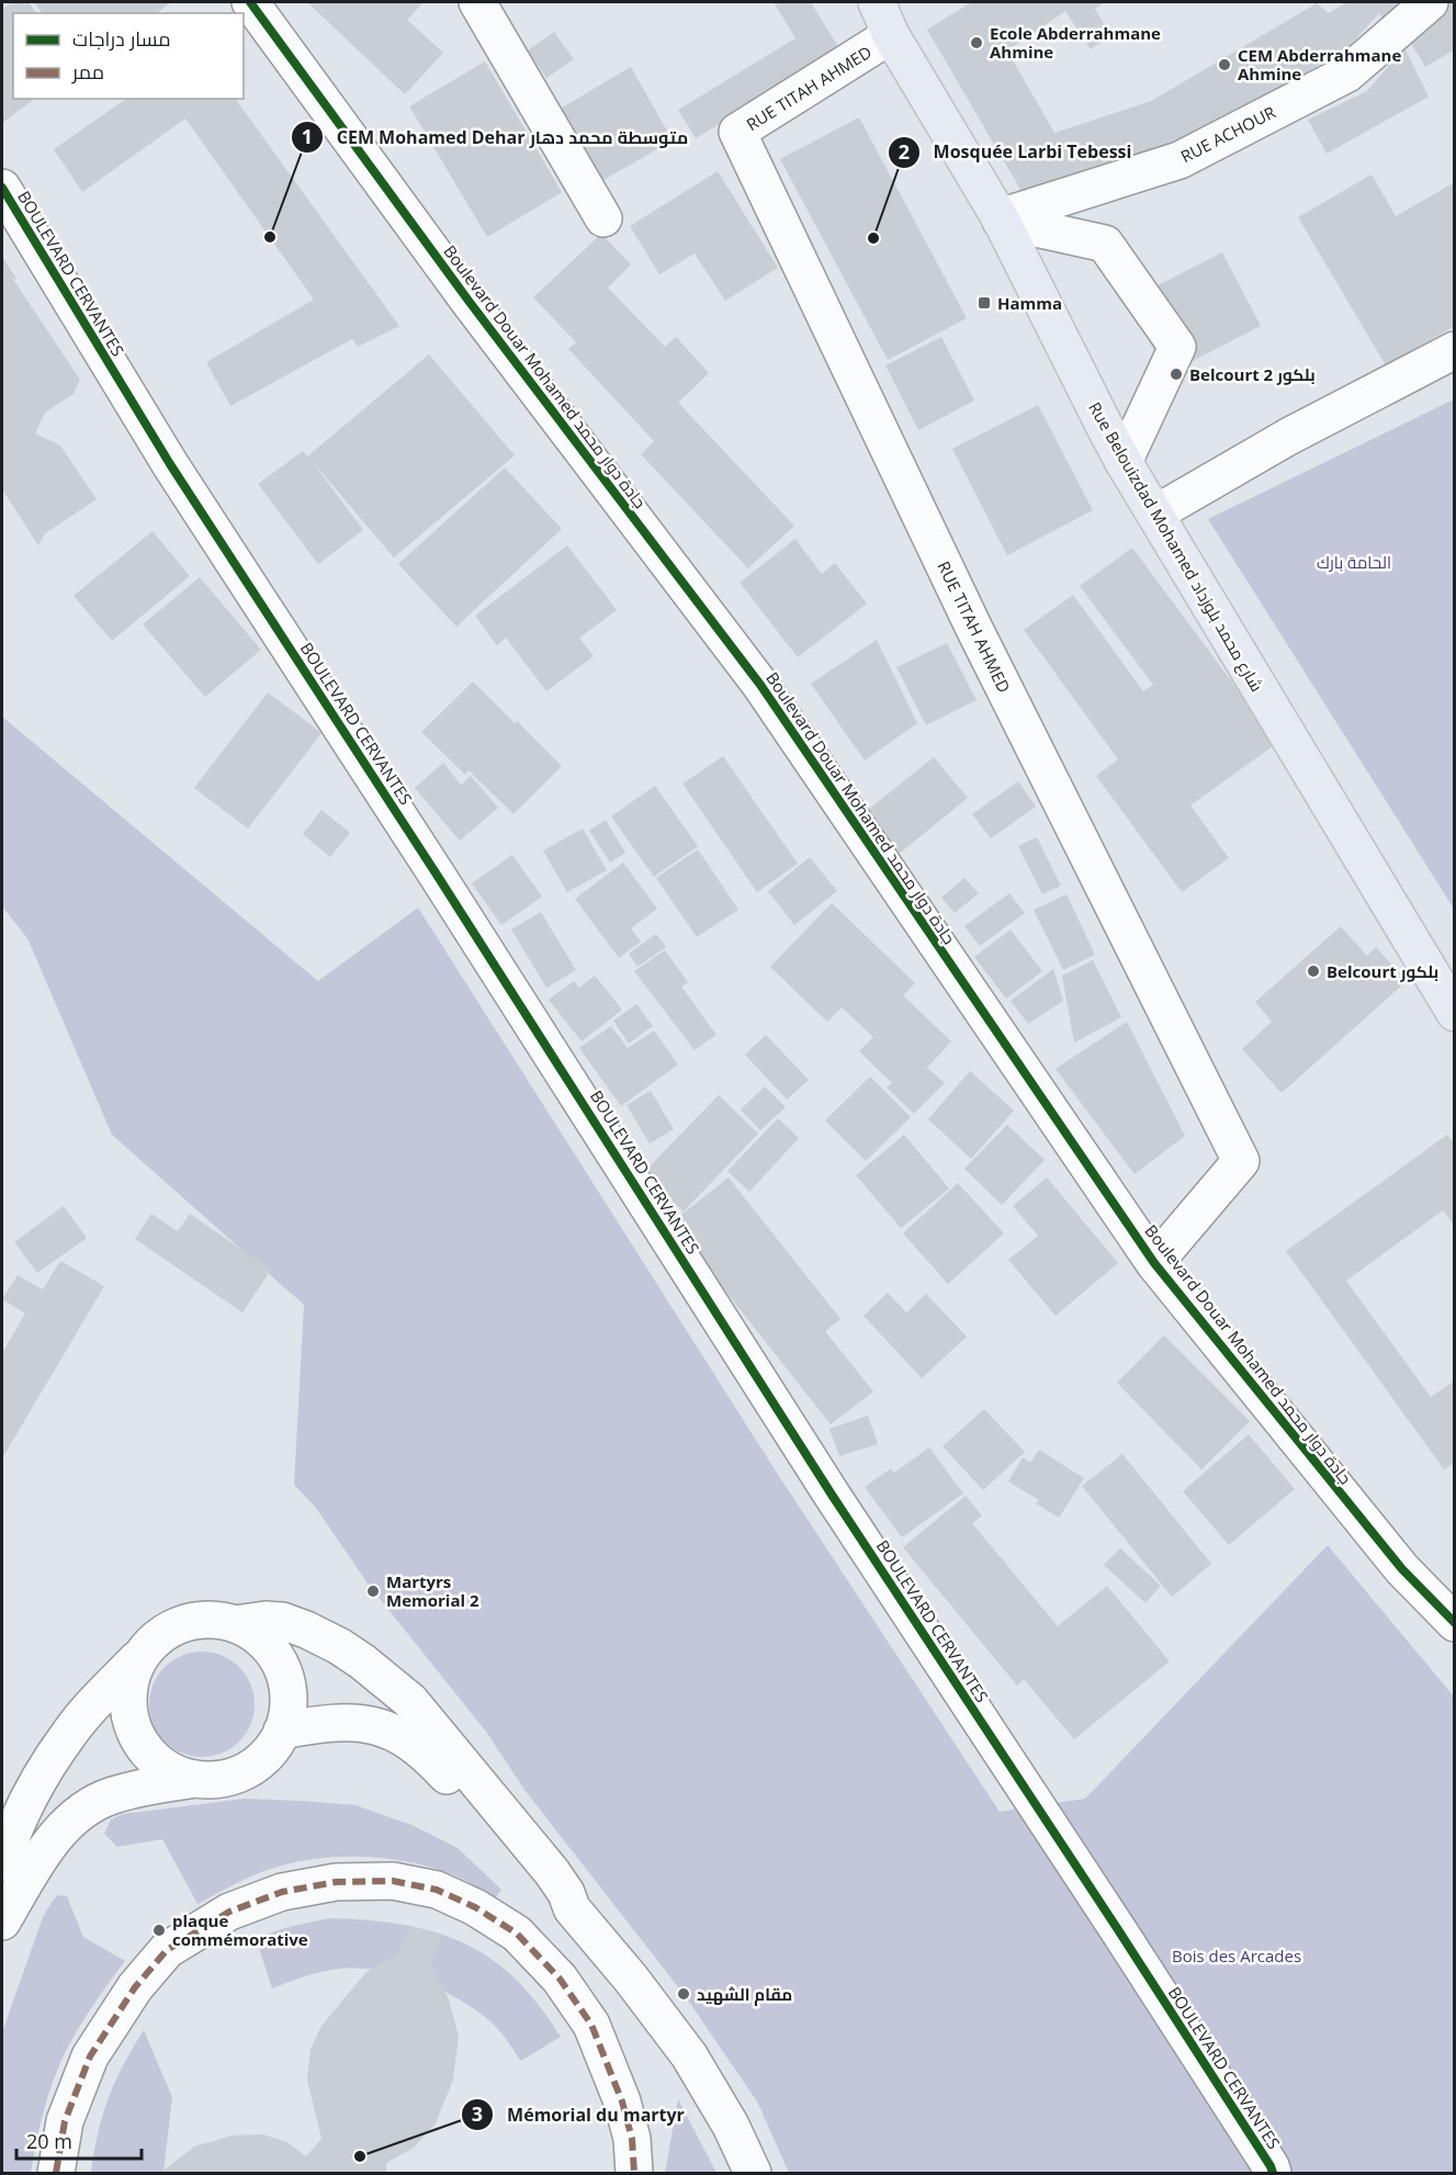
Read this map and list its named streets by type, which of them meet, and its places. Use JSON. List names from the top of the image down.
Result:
{
  "streets": {
    "main road": ["Rue Belouizdad Mohamed شارع محمد بلوزداد"],
    "street": [
      "RUE TITAH AHMED",
      "RUE ACHOUR",
      "BOULEVARD CERVANTES",
      "Boulevard Douar Mohamed جادة دوار محمد"
    ]
  },
  "crossings": [
    ["RUE TITAH AHMED", "Boulevard Douar Mohamed جادة دوار محمد"],
    ["RUE TITAH AHMED", "Rue Belouizdad Mohamed شارع محمد بلوزداد"],
    ["RUE ACHOUR", "Rue Belouizdad Mohamed شارع محمد بلوزداد"]
  ],
  "parks": ["الحامة بارك", "Bois des Arcades"],
  "places": {
    "other": [
      "Ecole Abderrahmane Ahmine",
      "CEM Abderrahmane Ahmine",
      "CEM Mohamed Dehar متوسطة محمد دهار",
      "Mosquée Larbi Tebessi",
      "Belcourt 2 بلكور",
      "Belcourt بلكور",
      "Martyrs Memorial 2",
      "plaque commémorative",
      "مقام الشهيد",
      "Mémorial du martyr"
    ],
    "transit": ["Hamma"]
  },
  "legend": ["مسار دراجات", "ممر"],
  "scale_bar": "20 m"
}
